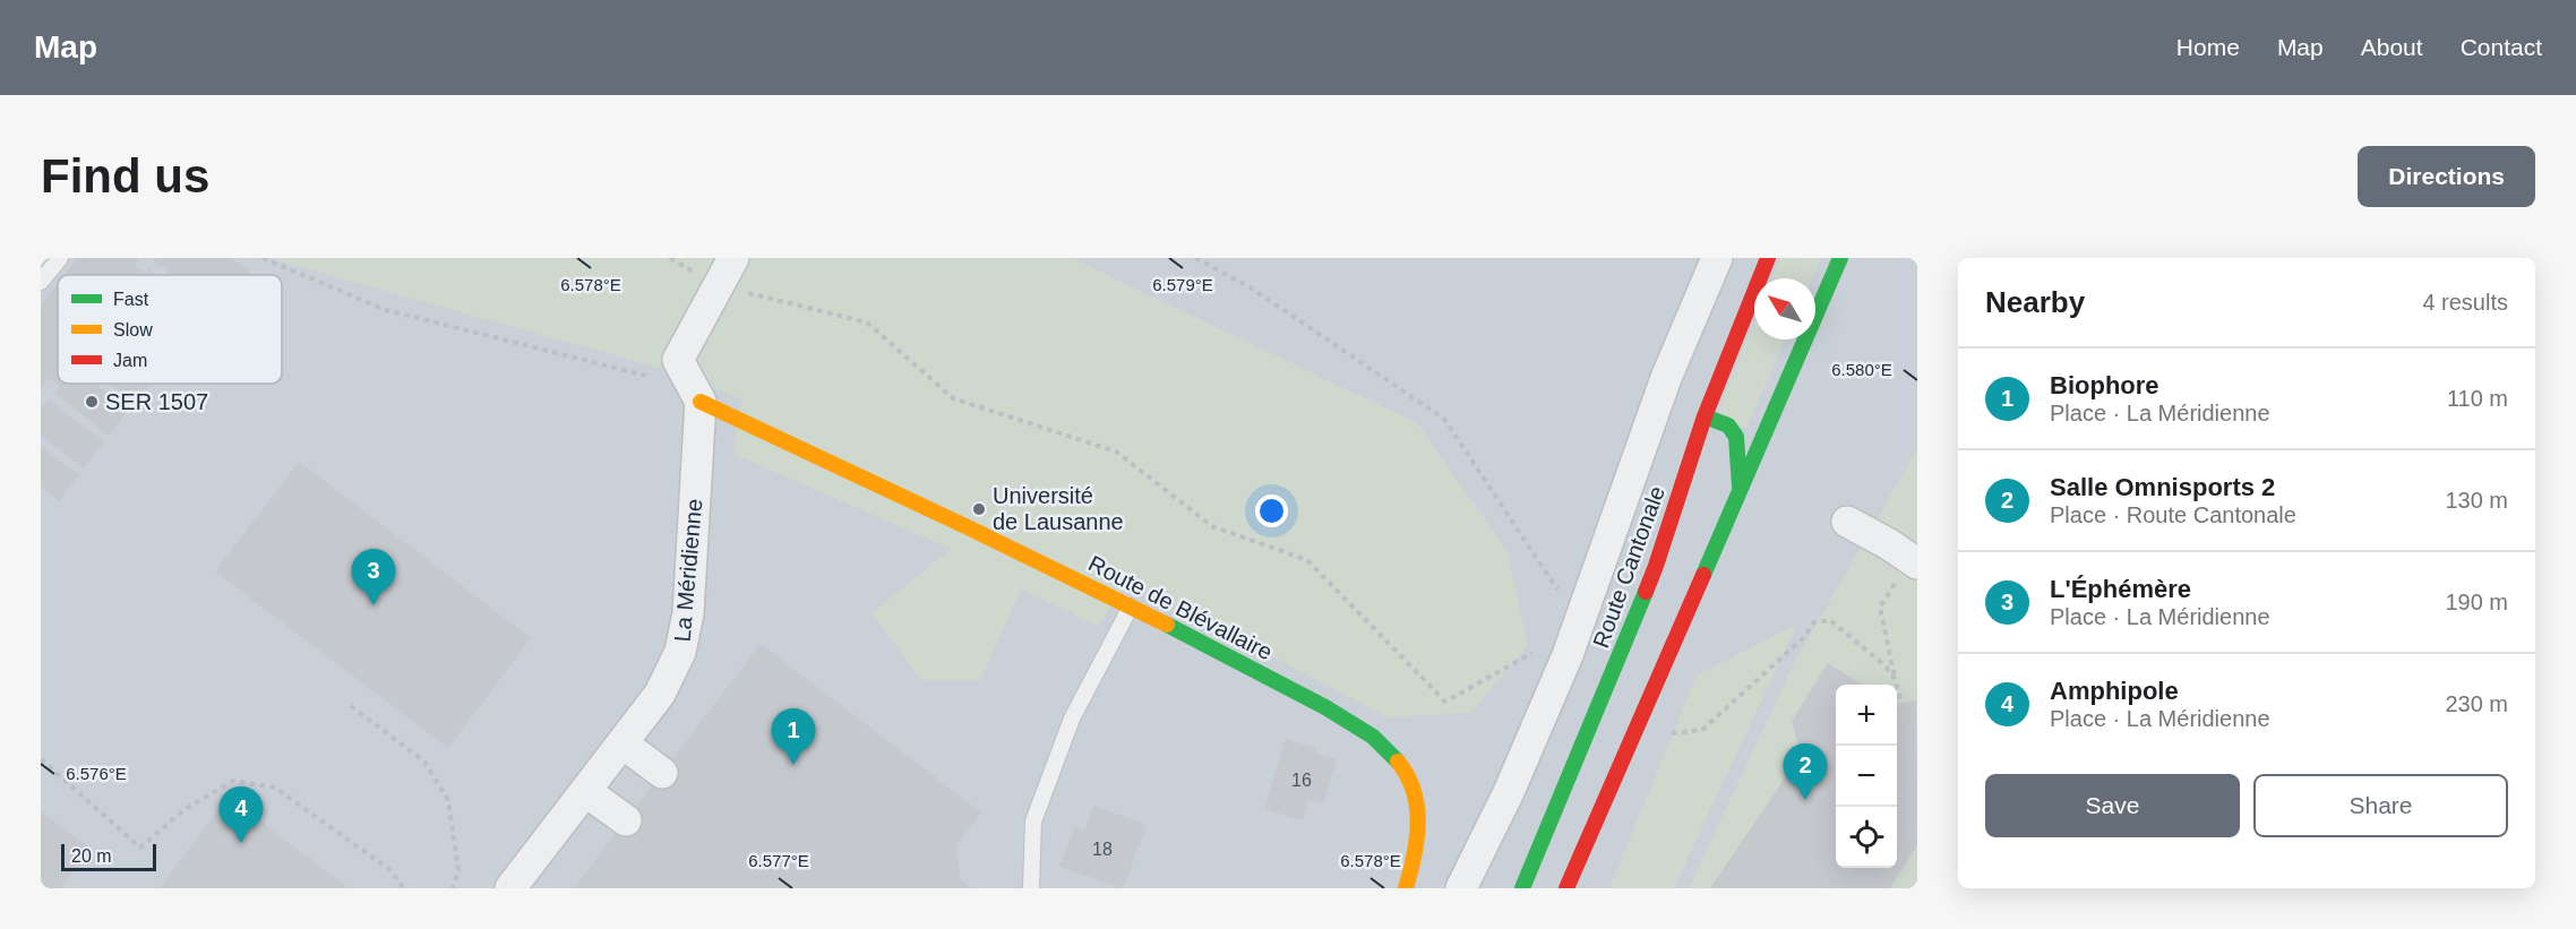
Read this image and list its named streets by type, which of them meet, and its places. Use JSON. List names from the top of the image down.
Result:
{
  "streets": {
    "main road": ["Route Cantonale", "Route de Blévallaire"],
    "street": ["La Méridienne"]
  },
  "crossings": [
    ["La Méridienne", "Route de Blévallaire"]
  ],
  "places": ["SER 1507", "Université de Lausanne"],
  "house_numbers": ["16", "18"],
  "legend": ["Fast", "Slow", "Jam"],
  "scale_bar": "20 m",
  "north": "top left",
  "page": {
    "header": "Map",
    "nav": [
      "Home",
      "Map",
      "About",
      "Contact"
    ],
    "buttons": [
      "Directions",
      ["Save", "Share"]
    ],
    "title": "Find us",
    "heading": ["Nearby", "4 results"],
    "list": [
      {
        "mark": "1",
        "name": "Biophore",
        "note": "Place · La Méridienne",
        "value": "110 m"
      },
      {
        "mark": "2",
        "name": "Salle Omnisports 2",
        "note": "Place · Route Cantonale",
        "value": "130 m"
      },
      {
        "mark": "3",
        "name": "L'Éphémère",
        "note": "Place · La Méridienne",
        "value": "190 m"
      },
      {
        "mark": "4",
        "name": "Amphipole",
        "note": "Place · La Méridienne",
        "value": "230 m"
      }
    ],
    "pins": [
      "3",
      "1",
      "2",
      "4"
    ],
    "map_buttons": ["+", "−"],
    "scale": "20 m"
  },
  "coordinates": [
    "6.579°E",
    "6.578°E",
    "6.580°E",
    "6.576°E",
    "6.577°E"
  ]
}
